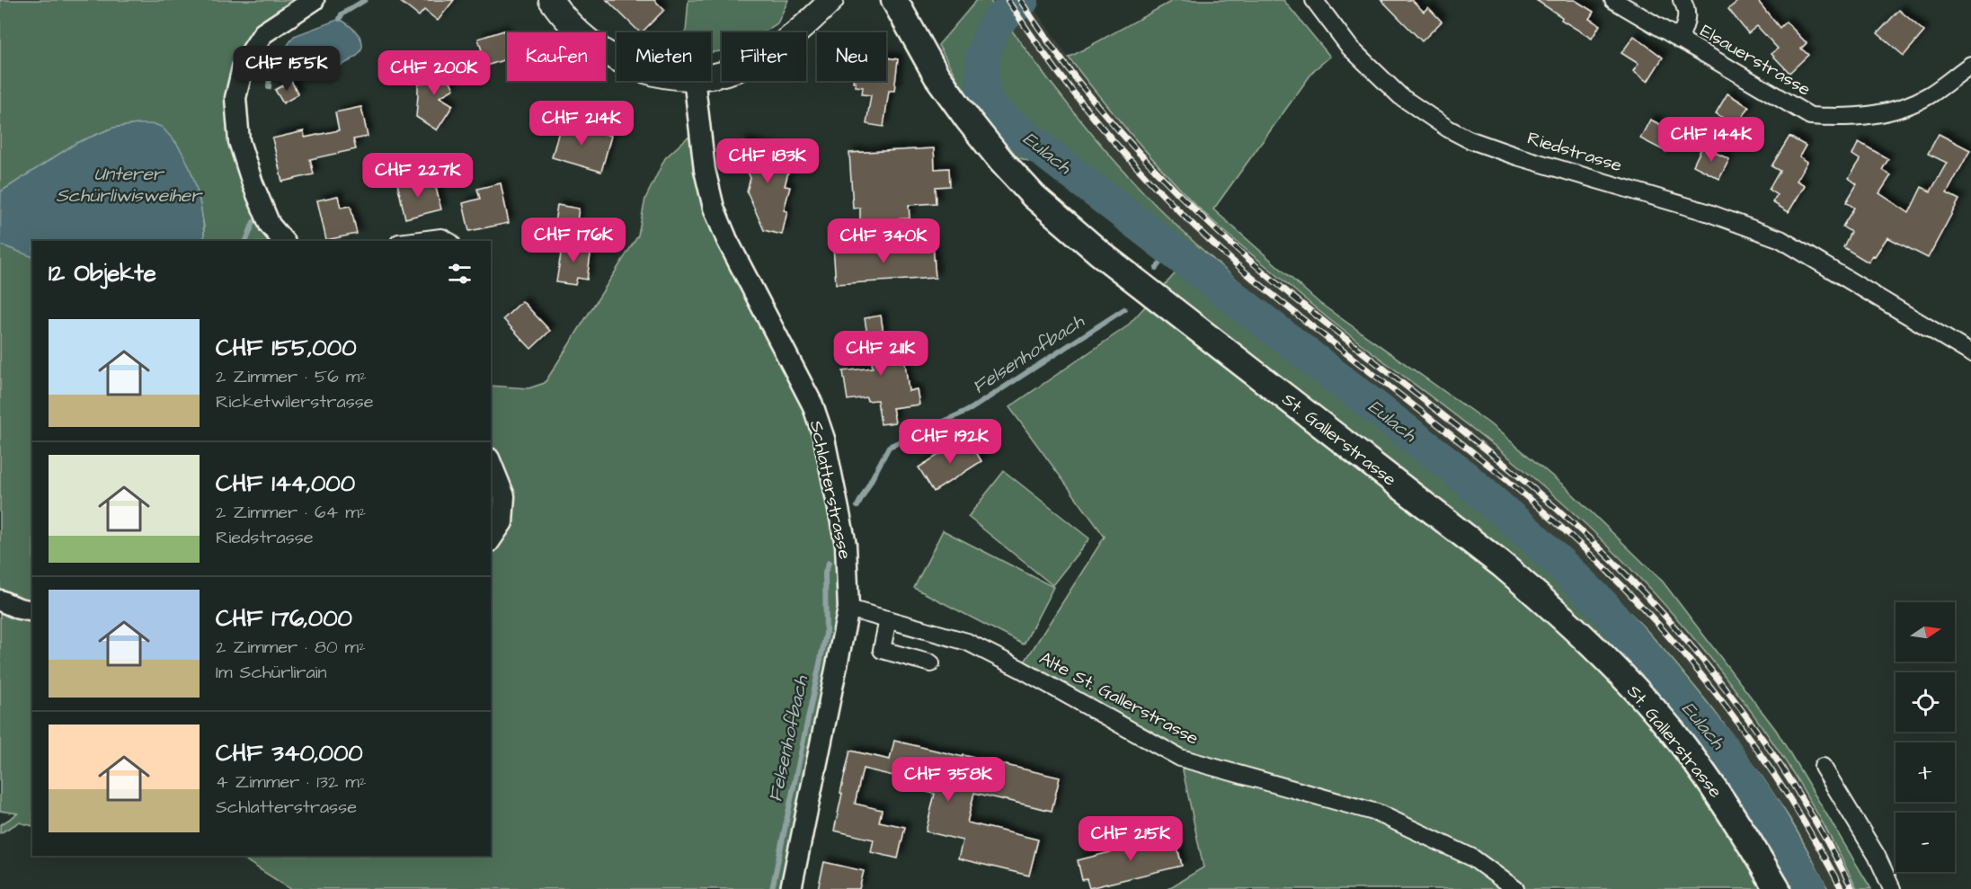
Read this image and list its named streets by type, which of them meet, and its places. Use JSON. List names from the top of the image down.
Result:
{
  "streets": {
    "main road": ["St. Gallerstrasse"],
    "street": [
      "Elsauerstrasse",
      "Riedstrasse",
      "Schlatterstrasse",
      "Alte St. Gallerstrasse"
    ]
  },
  "crossings": [
    ["Schlatterstrasse", "Alte St. Gallerstrasse"]
  ],
  "water": ["Eulach", "Unterer Schürliwisweiher", "Felsenhofbach"],
  "north": "right",
  "page": {
    "chip": [
      "Kaufen",
      "Mieten",
      "Filter",
      "Neu"
    ],
    "price": [
      "CHF 155K",
      "CHF 200K",
      "CHF 214K",
      "CHF 144K",
      "CHF 183K",
      "CHF 227K",
      "CHF 176K",
      "CHF 340K",
      "CHF 211K",
      "CHF 192K",
      "CHF 358K",
      "CHF 215K"
    ],
    "heading": "12 Objekte",
    "list": [
      {
        "name": "CHF 155,000",
        "note": "2 Zimmer · 56 m² · Ricketwilerstrasse"
      },
      {
        "name": "CHF 144,000",
        "note": "2 Zimmer · 64 m² · Riedstrasse"
      },
      {
        "name": "CHF 176,000",
        "note": "2 Zimmer · 80 m² · Im Schürlirain"
      },
      {
        "name": "CHF 340,000",
        "note": "4 Zimmer · 132 m² · Schlatterstrasse"
      }
    ],
    "map_buttons": ["+", "−"]
  }
}
